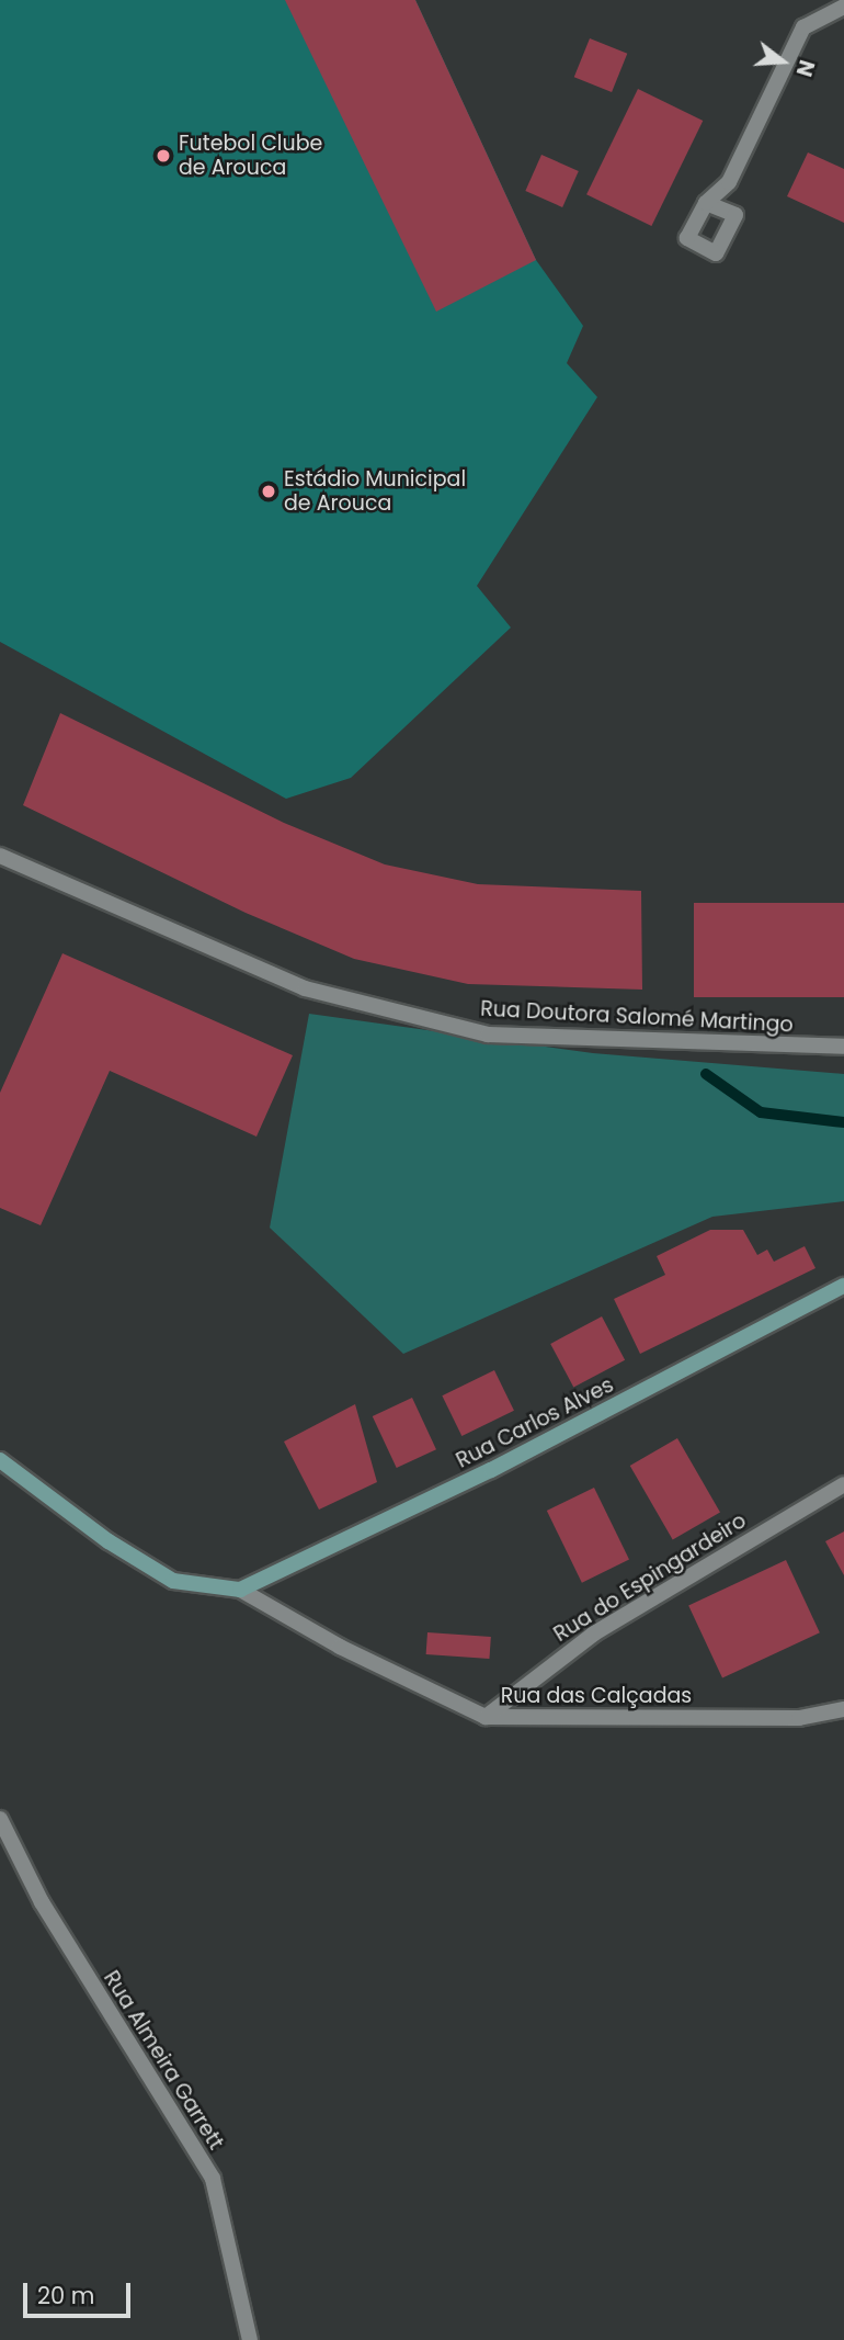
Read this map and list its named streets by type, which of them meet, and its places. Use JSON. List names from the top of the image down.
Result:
{
  "streets": {
    "street": [
      "Rua Doutora Salomé Martingo",
      "Rua Carlos Alves",
      "Rua do Espingardeiro",
      "Rua das Calçadas",
      "Rua Almeira Garrett"
    ]
  },
  "crossings": [
    ["Rua Carlos Alves", "Rua das Calçadas"],
    ["Rua do Espingardeiro", "Rua das Calçadas"]
  ],
  "places": ["Futebol Clube de Arouca", "Estádio Municipal de Arouca"],
  "scale_bar": "20 m",
  "north": "right"
}
